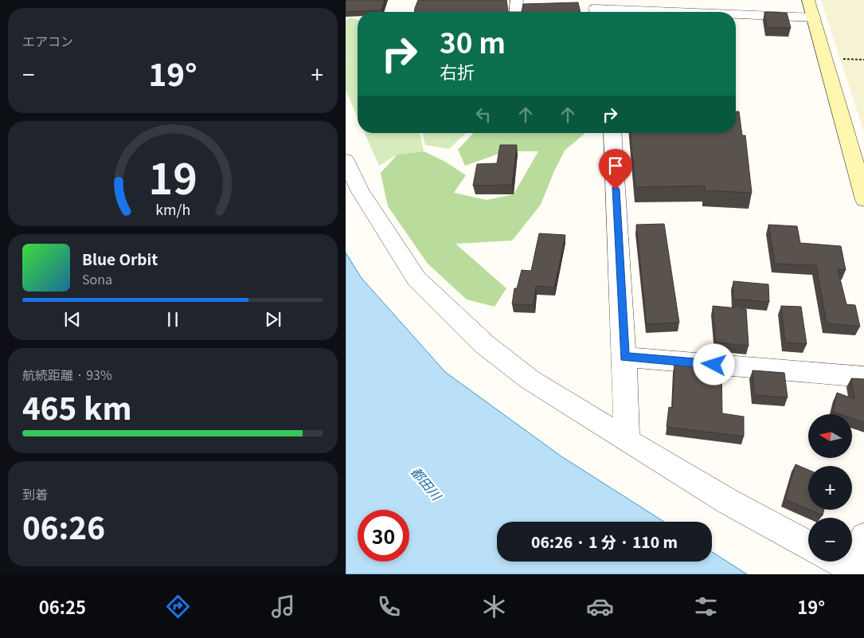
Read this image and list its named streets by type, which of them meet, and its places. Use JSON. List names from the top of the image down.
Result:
{
  "water": ["都田川"],
  "north": "left",
  "page": {
    "tile": [
      "エアコン",
      ["航続距離 · 93%", "465 km"],
      ["到着", "06:26"]
    ],
    "turn": ["30 m", "右折"],
    "heat": ["−", "19°", "+"],
    "song": ["Blue Orbit", "Sona"],
    "map_buttons": ["+", "−"],
    "limit": "30",
    "trip": "06:26 · 1 分 · 110 m",
    "tabs": ["06:25", "19°"],
    "gauge": ["19", "km/h"]
  }
}
